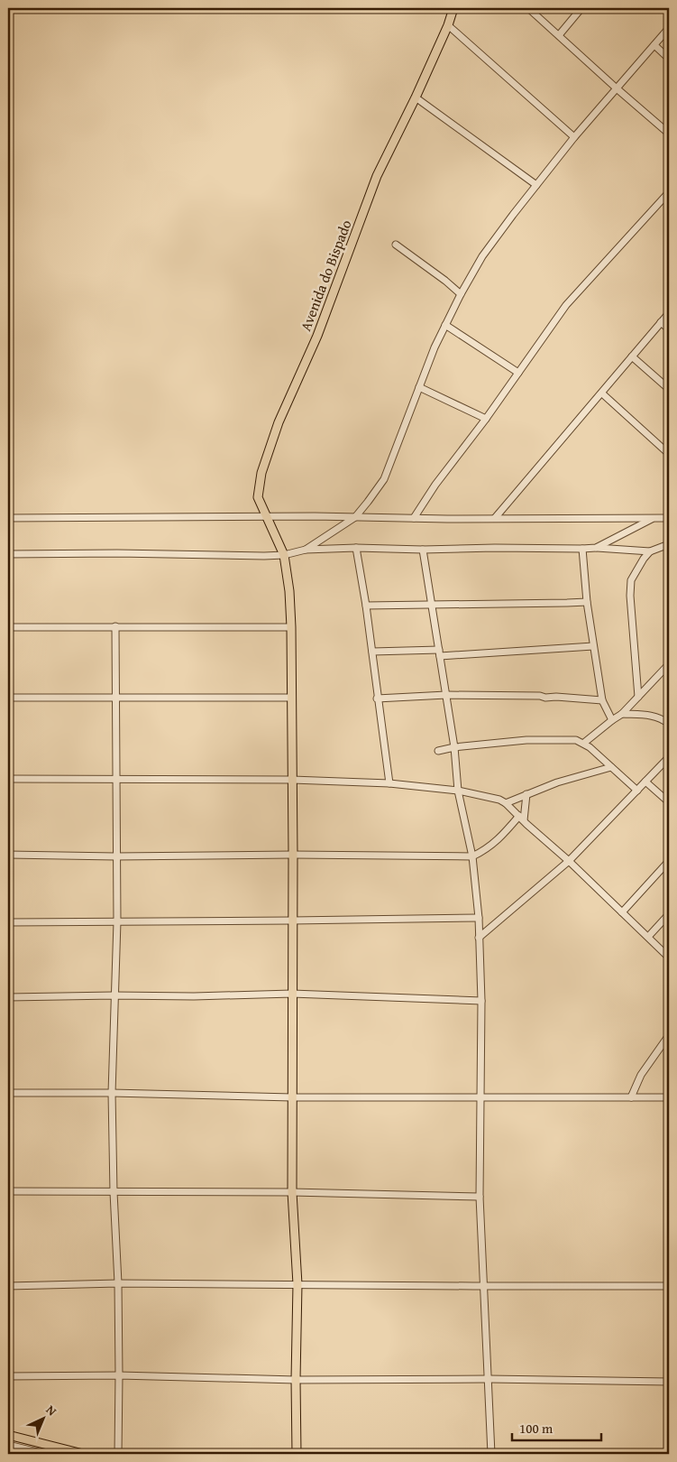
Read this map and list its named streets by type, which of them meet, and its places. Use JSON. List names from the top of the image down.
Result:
{
  "streets": {
    "main road": ["Avenida do Bispado"]
  },
  "scale_bar": "100 m",
  "north": "top right"
}
